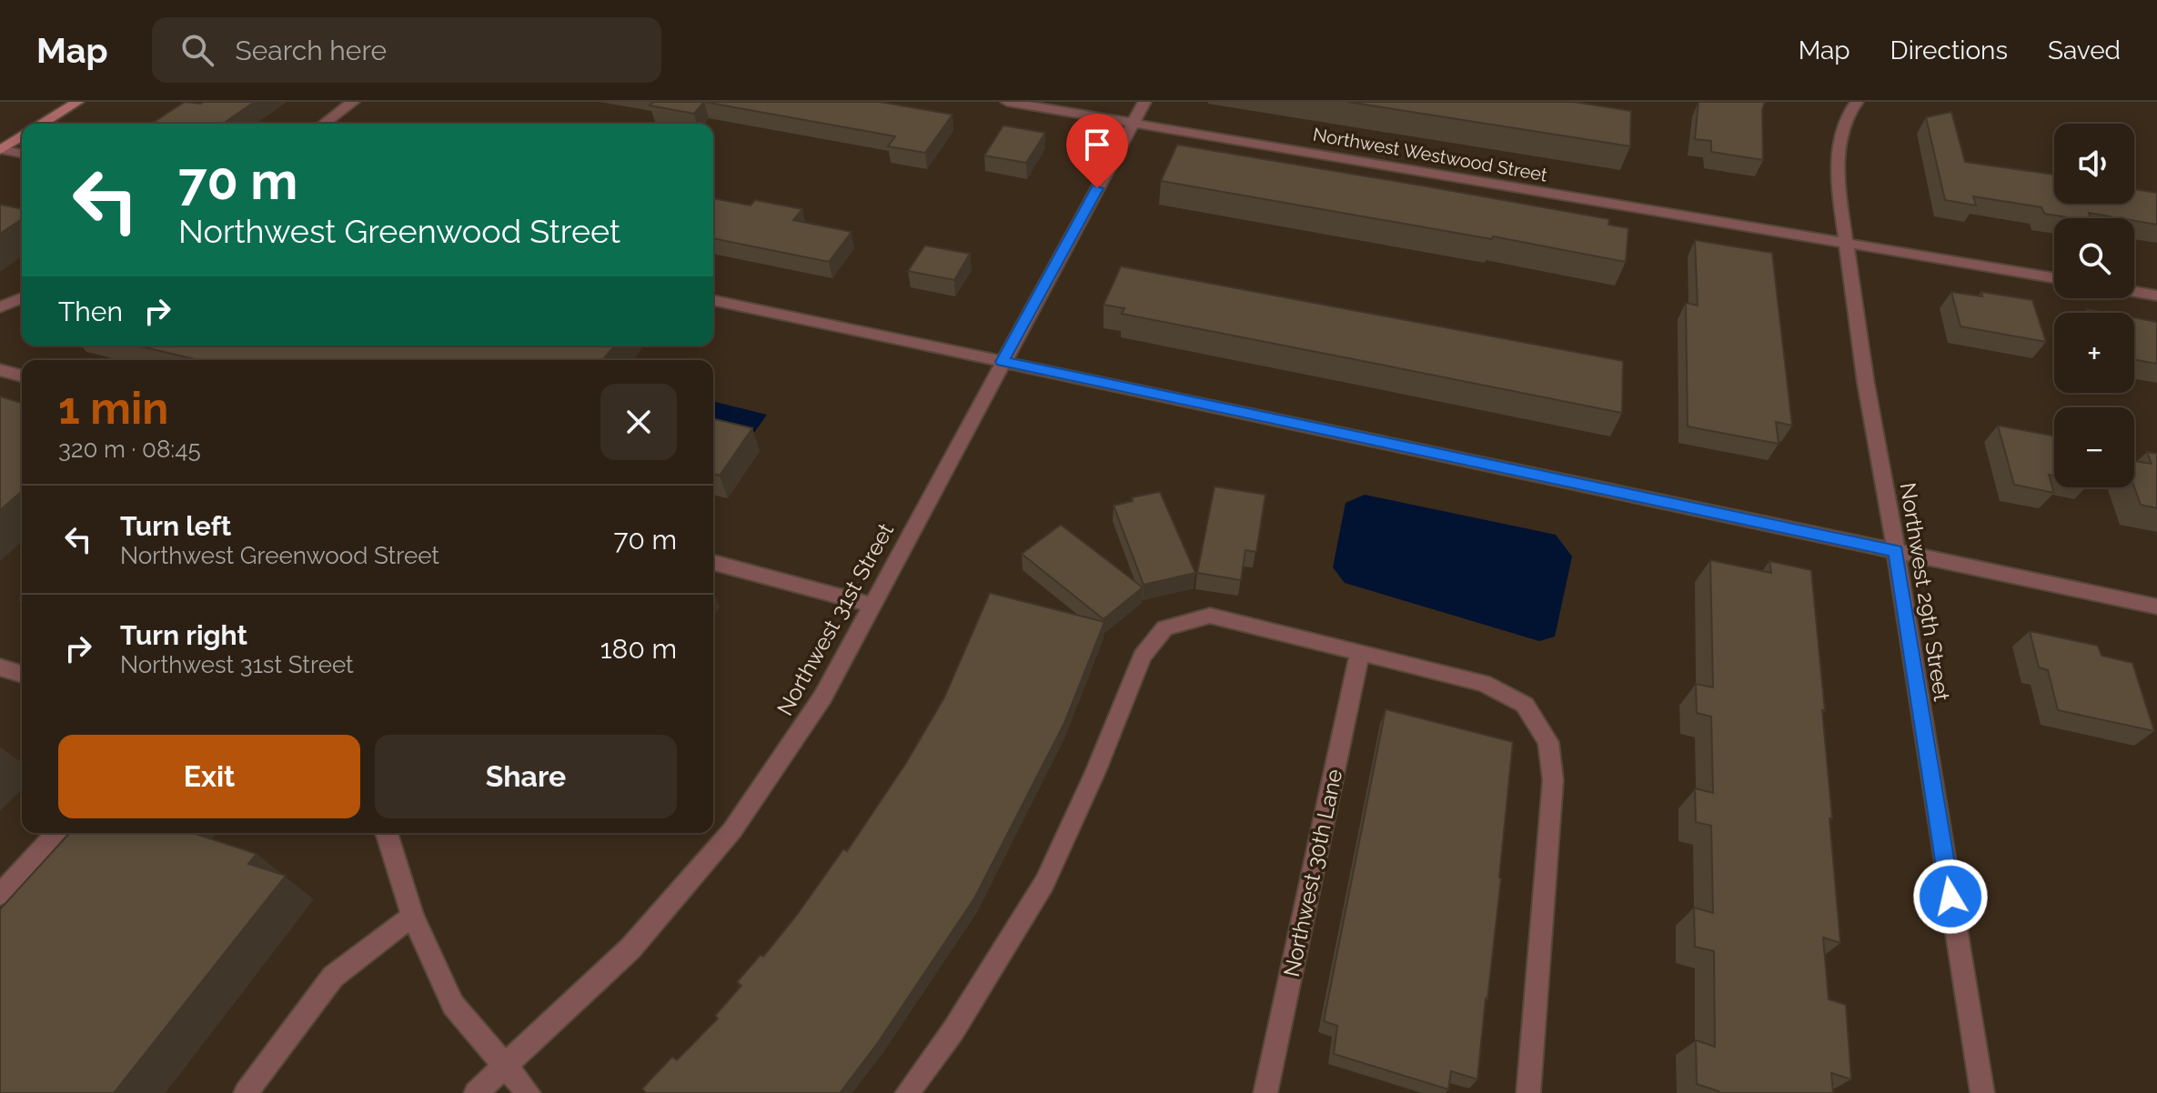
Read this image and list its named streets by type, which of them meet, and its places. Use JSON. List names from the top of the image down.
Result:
{
  "streets": {
    "street": [
      "Northwest Westwood Street",
      "Northwest 29th Street",
      "Northwest 31st Street",
      "Northwest 30th Lane"
    ]
  },
  "crossings": [
    ["Northwest Westwood Street", "Northwest 29th Street"],
    ["Northwest Westwood Street", "Northwest 31st Street"]
  ],
  "page": {
    "header": "Map",
    "search": "Search here",
    "nav": ["Map", "Directions", "Saved"],
    "map_buttons": ["+", "−"],
    "turn": ["70 m", "Northwest Greenwood Street"],
    "then": "Then",
    "heading": ["1 min", "320 m · 08:45"],
    "list": [
      {
        "name": "Turn left",
        "note": "Northwest Greenwood Street",
        "value": "70 m"
      },
      {
        "name": "Turn right",
        "note": "Northwest 31st Street",
        "value": "180 m"
      }
    ],
    "buttons": ["Exit", "Share"]
  }
}
